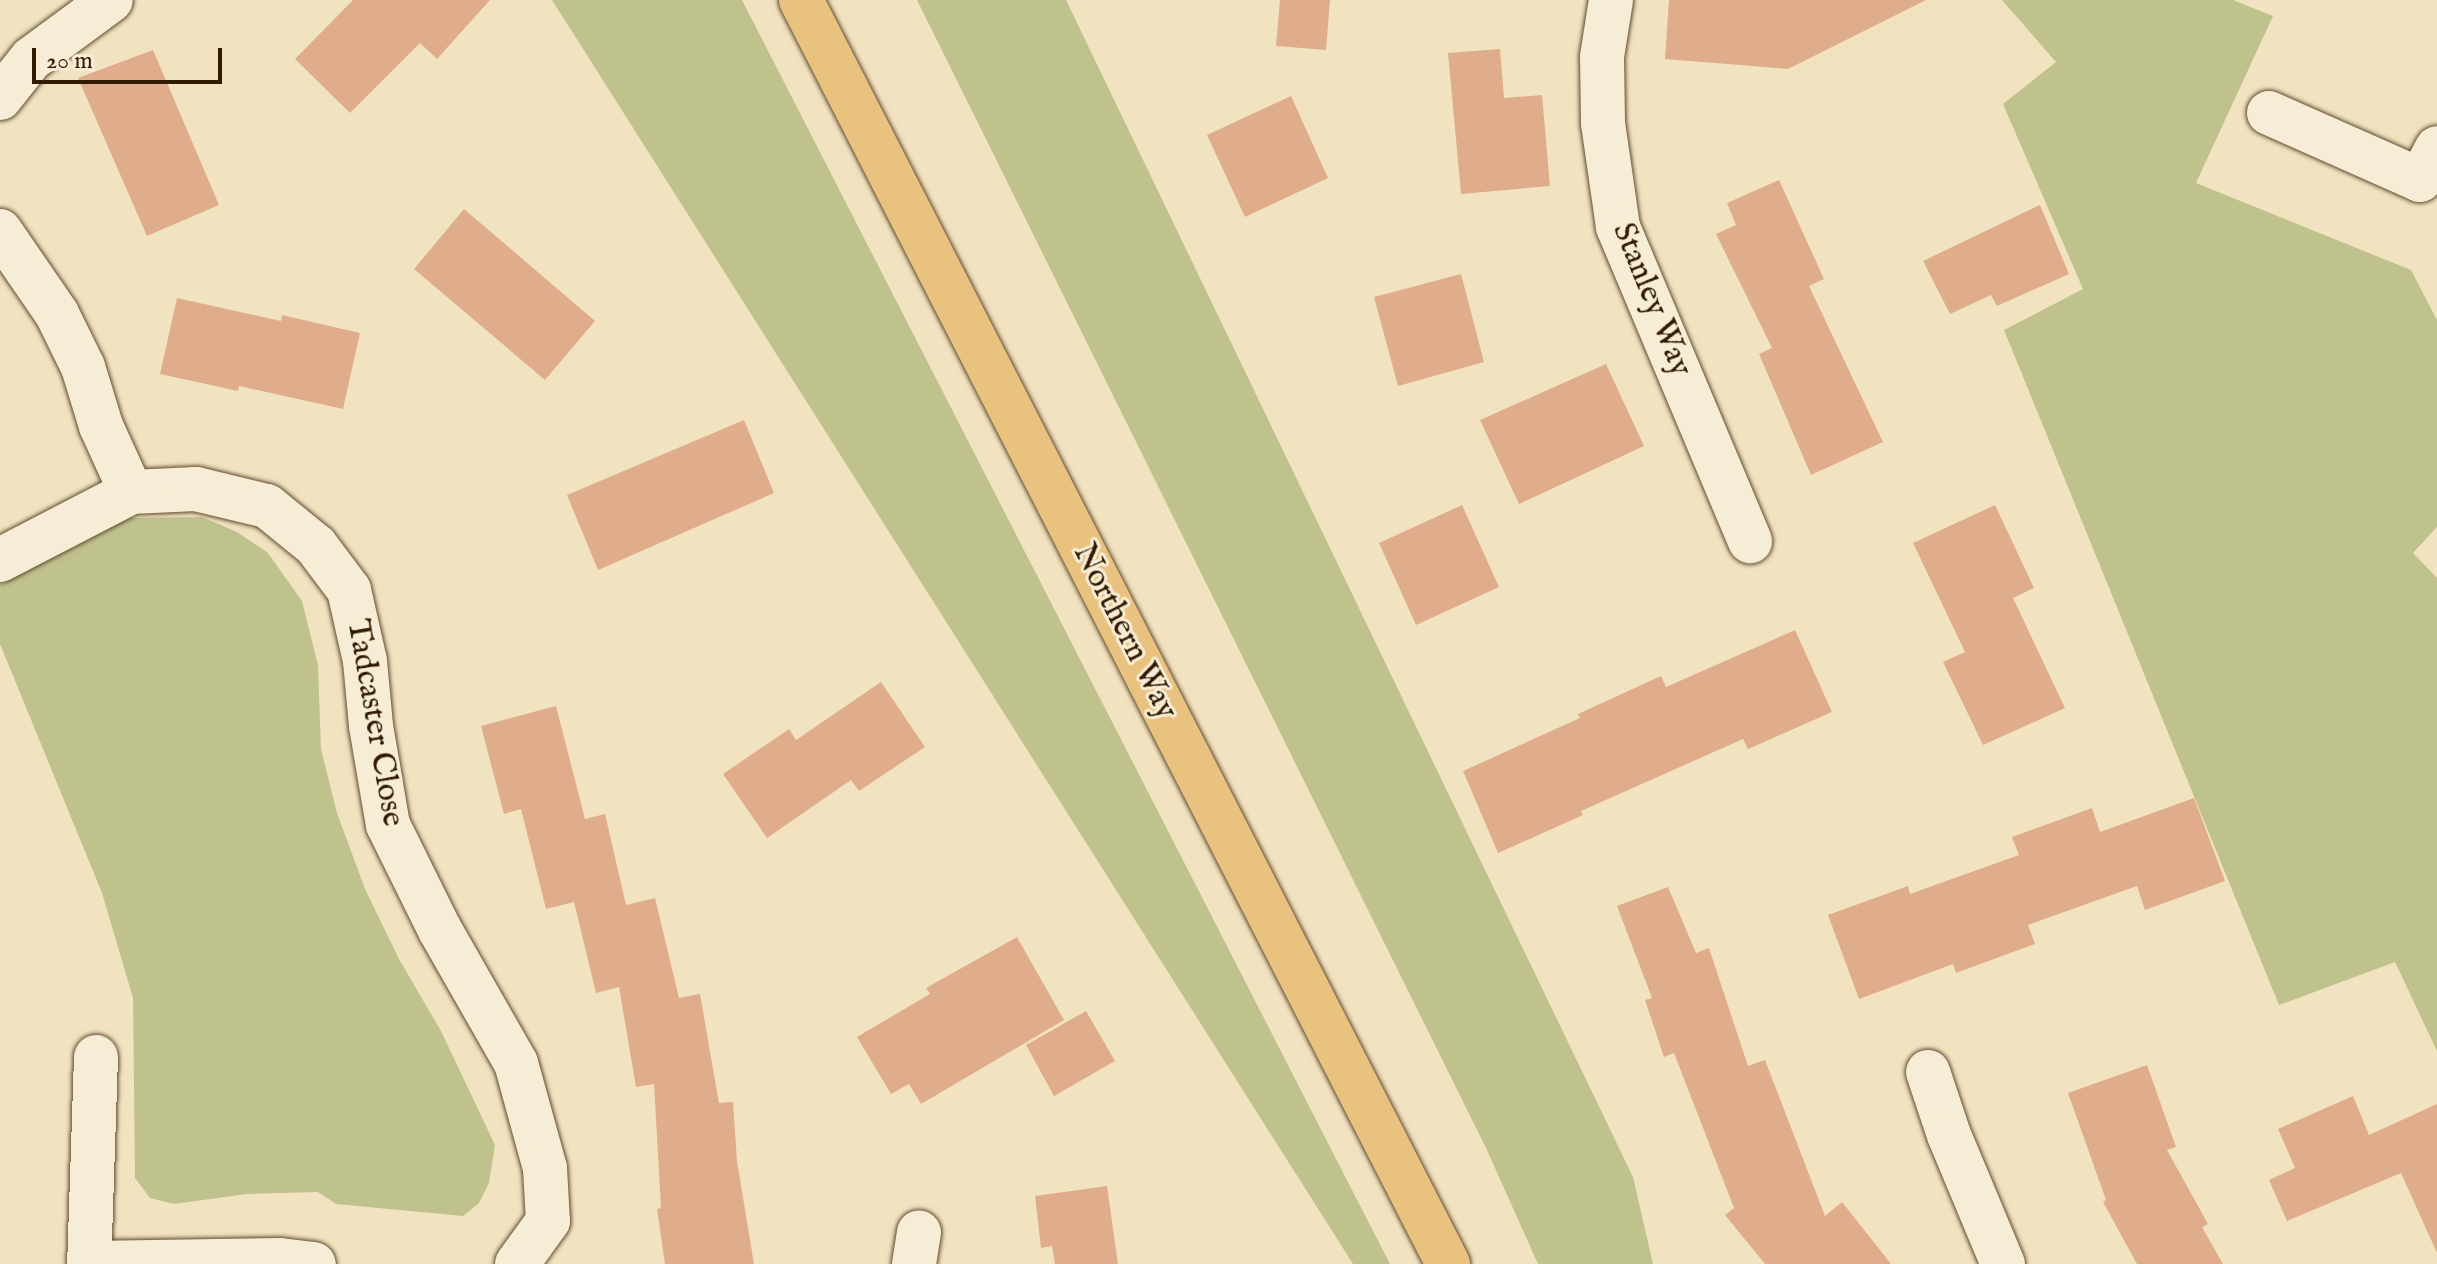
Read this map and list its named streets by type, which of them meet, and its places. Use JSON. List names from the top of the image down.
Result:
{
  "streets": {
    "main road": ["Northern Way"],
    "street": ["Stanley Way", "Tadcaster Close"]
  },
  "scale_bar": "20 m"
}
